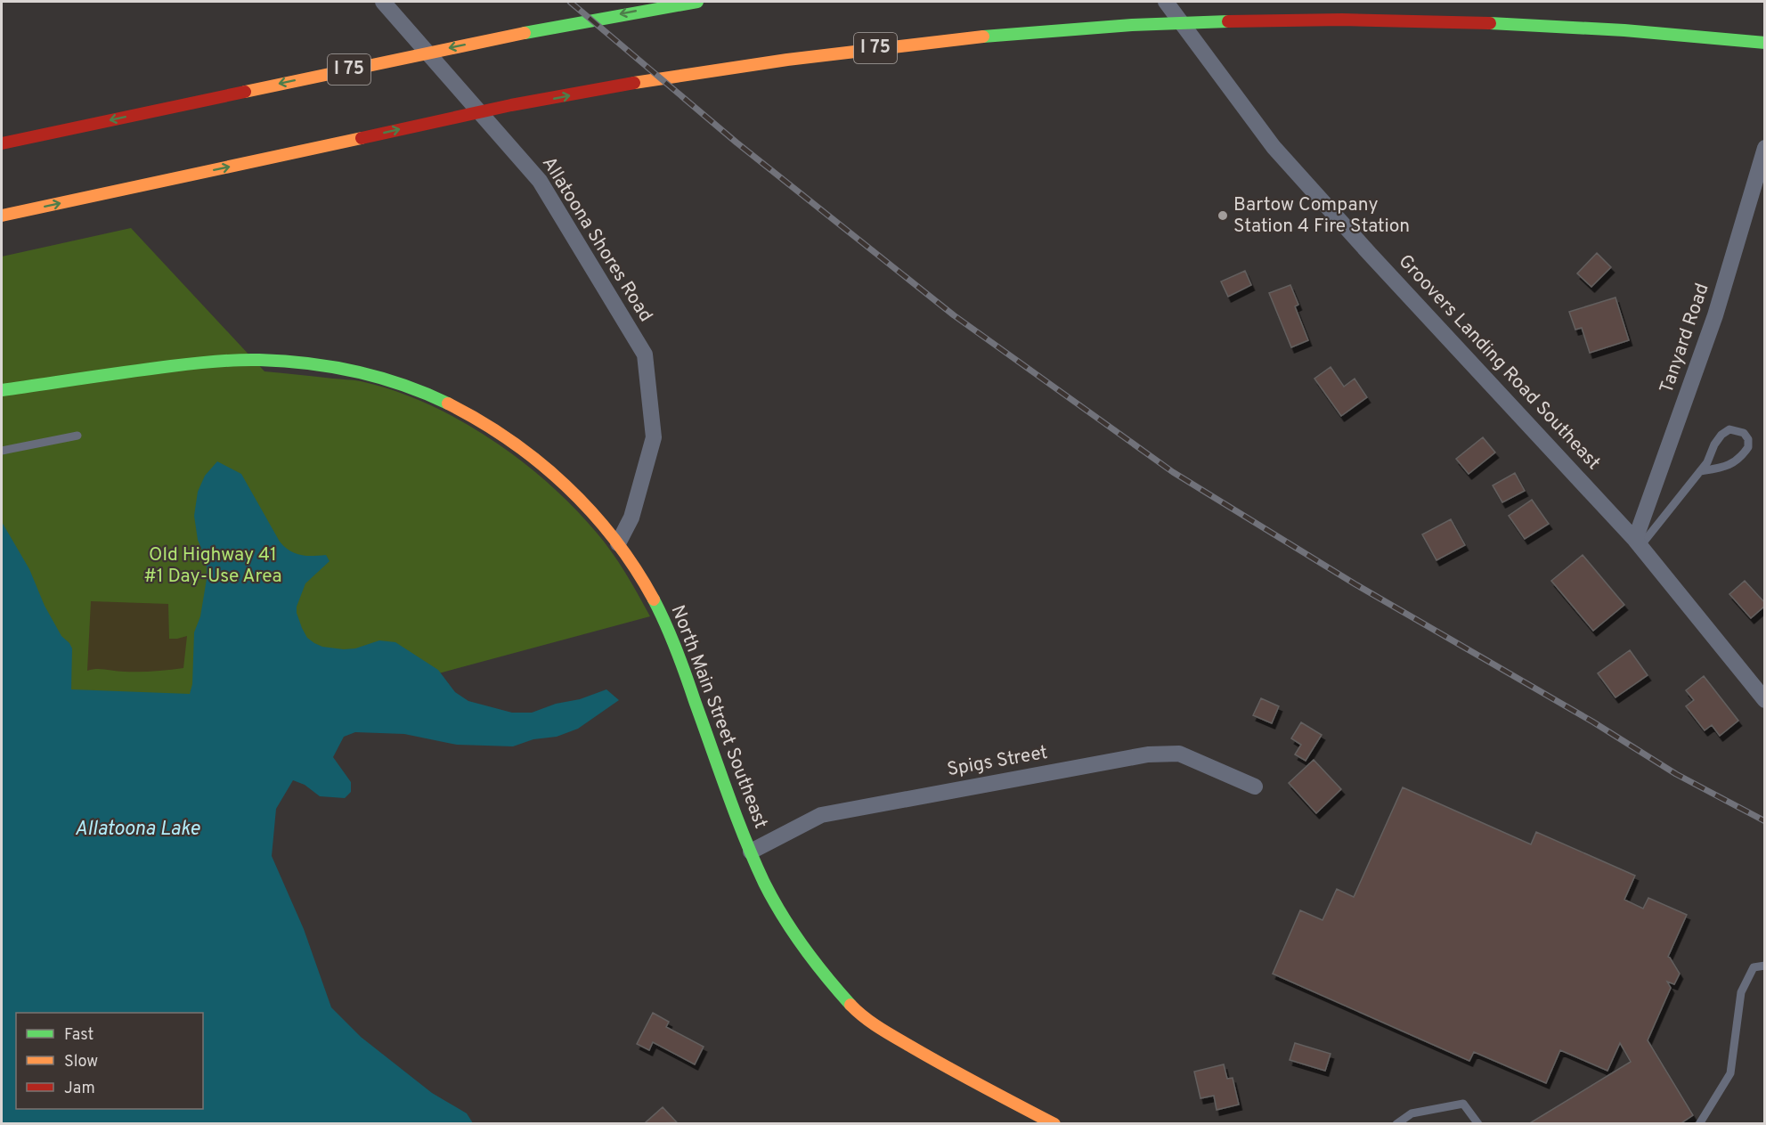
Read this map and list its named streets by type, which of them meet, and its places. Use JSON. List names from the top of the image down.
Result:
{
  "streets": {
    "main road": ["I 75", "North Main Street Southeast"],
    "street": [
      "Allatoona Shores Road",
      "Tanyard Road",
      "Groovers Landing Road Southeast",
      "Spigs Street"
    ]
  },
  "crossings": [
    ["Allatoona Shores Road", "North Main Street Southeast"],
    ["Tanyard Road", "Groovers Landing Road Southeast"],
    ["North Main Street Southeast", "Spigs Street"]
  ],
  "water": ["Allatoona Lake"],
  "parks": ["Old Highway 41 #1 Day-Use Area"],
  "places": ["Bartow Company Station 4 Fire Station"],
  "legend": ["Fast", "Slow", "Jam"]
}
